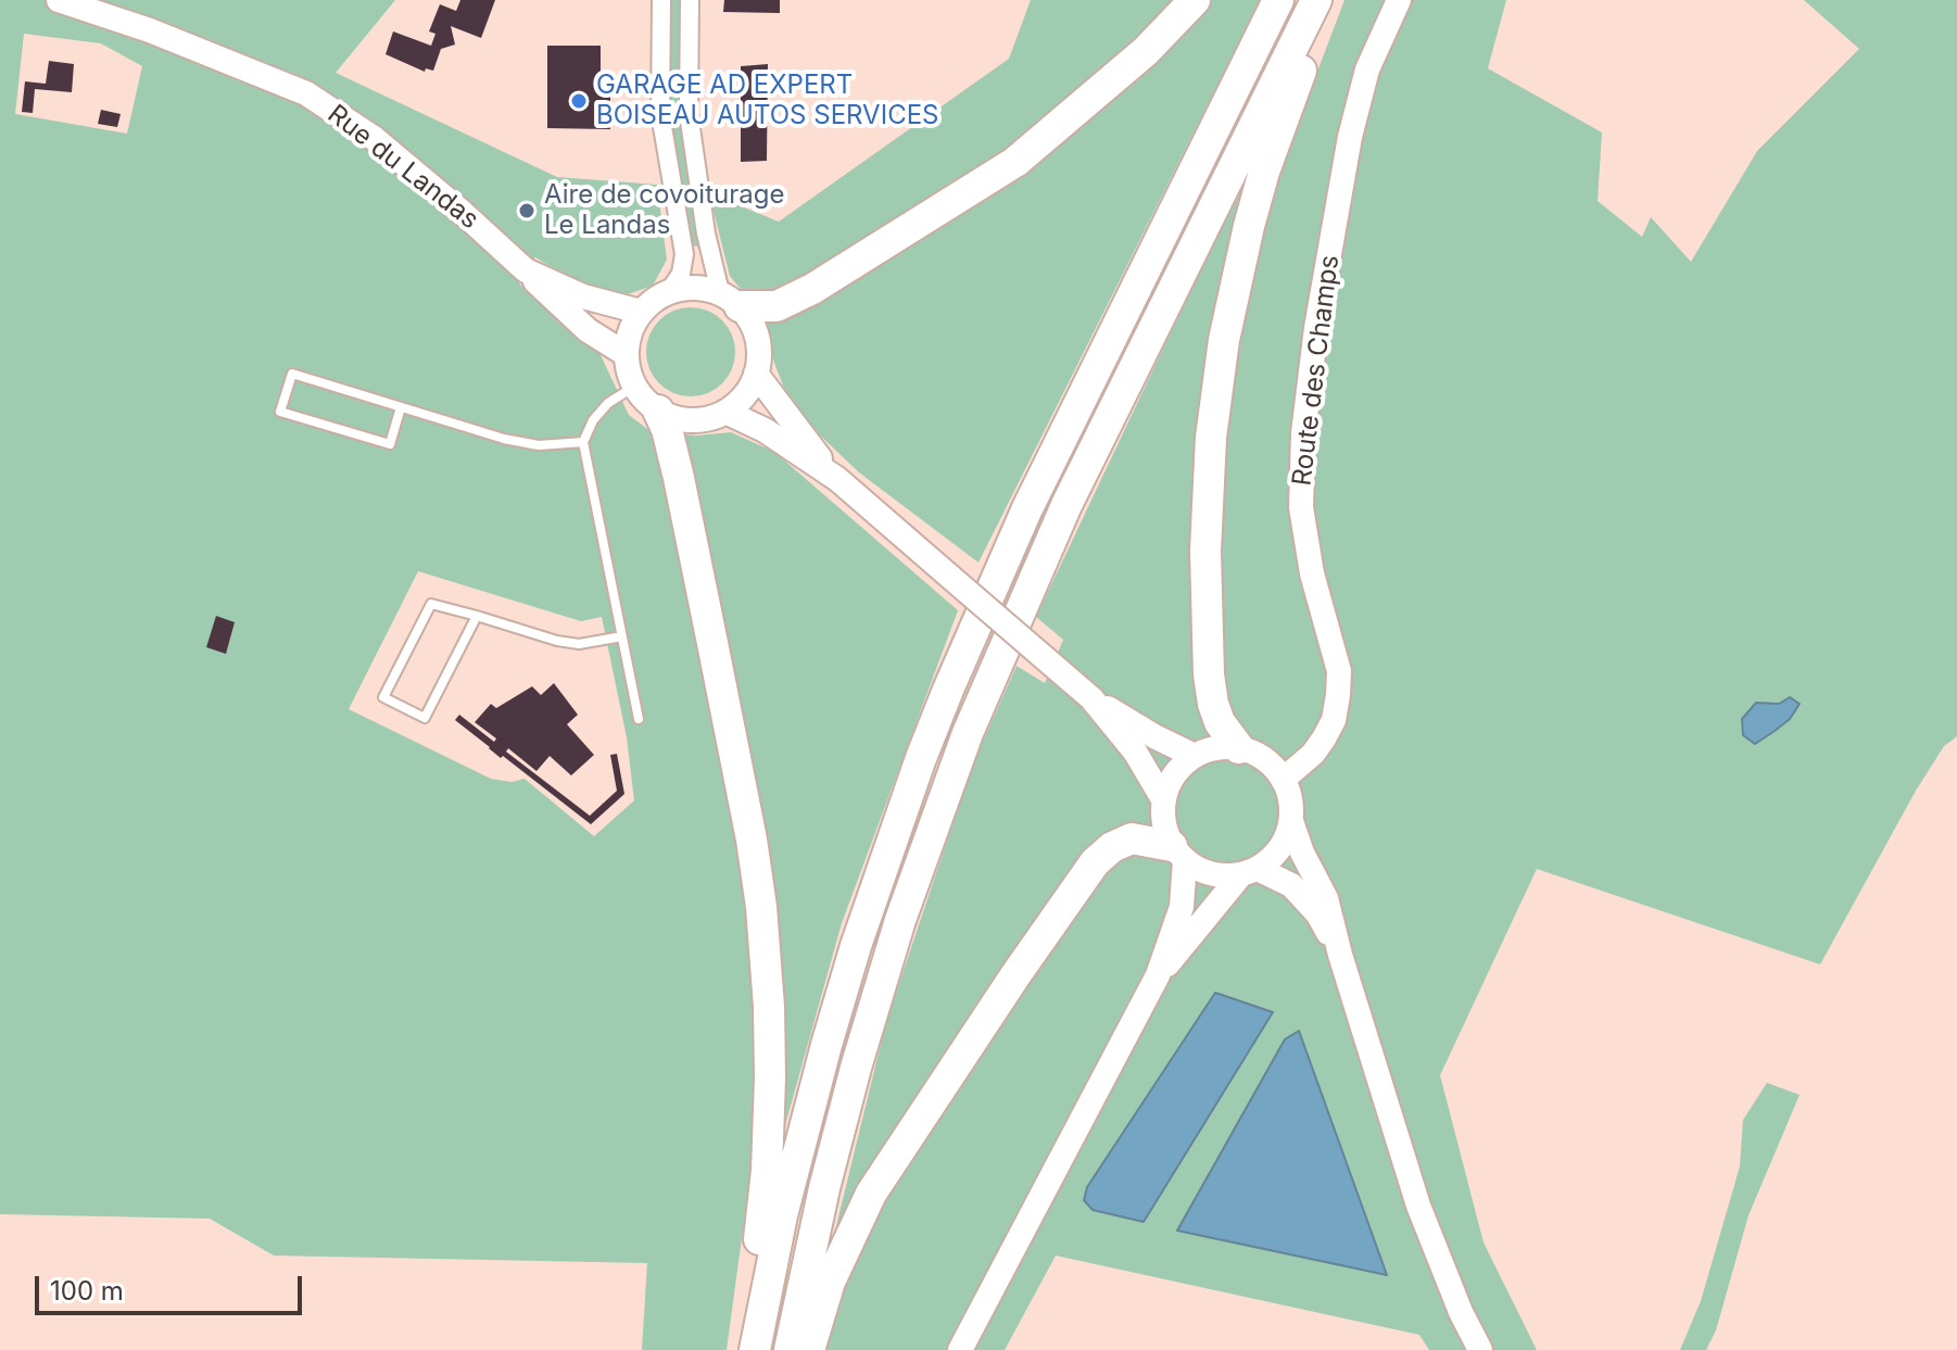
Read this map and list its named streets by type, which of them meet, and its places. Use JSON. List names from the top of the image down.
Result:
{
  "streets": {
    "street": ["Rue du Landas", "Route des Champs"]
  },
  "places": ["GARAGE AD EXPERT BOISEAU AUTOS SERVICES", "Aire de covoiturage Le Landas"],
  "scale_bar": "100 m"
}
